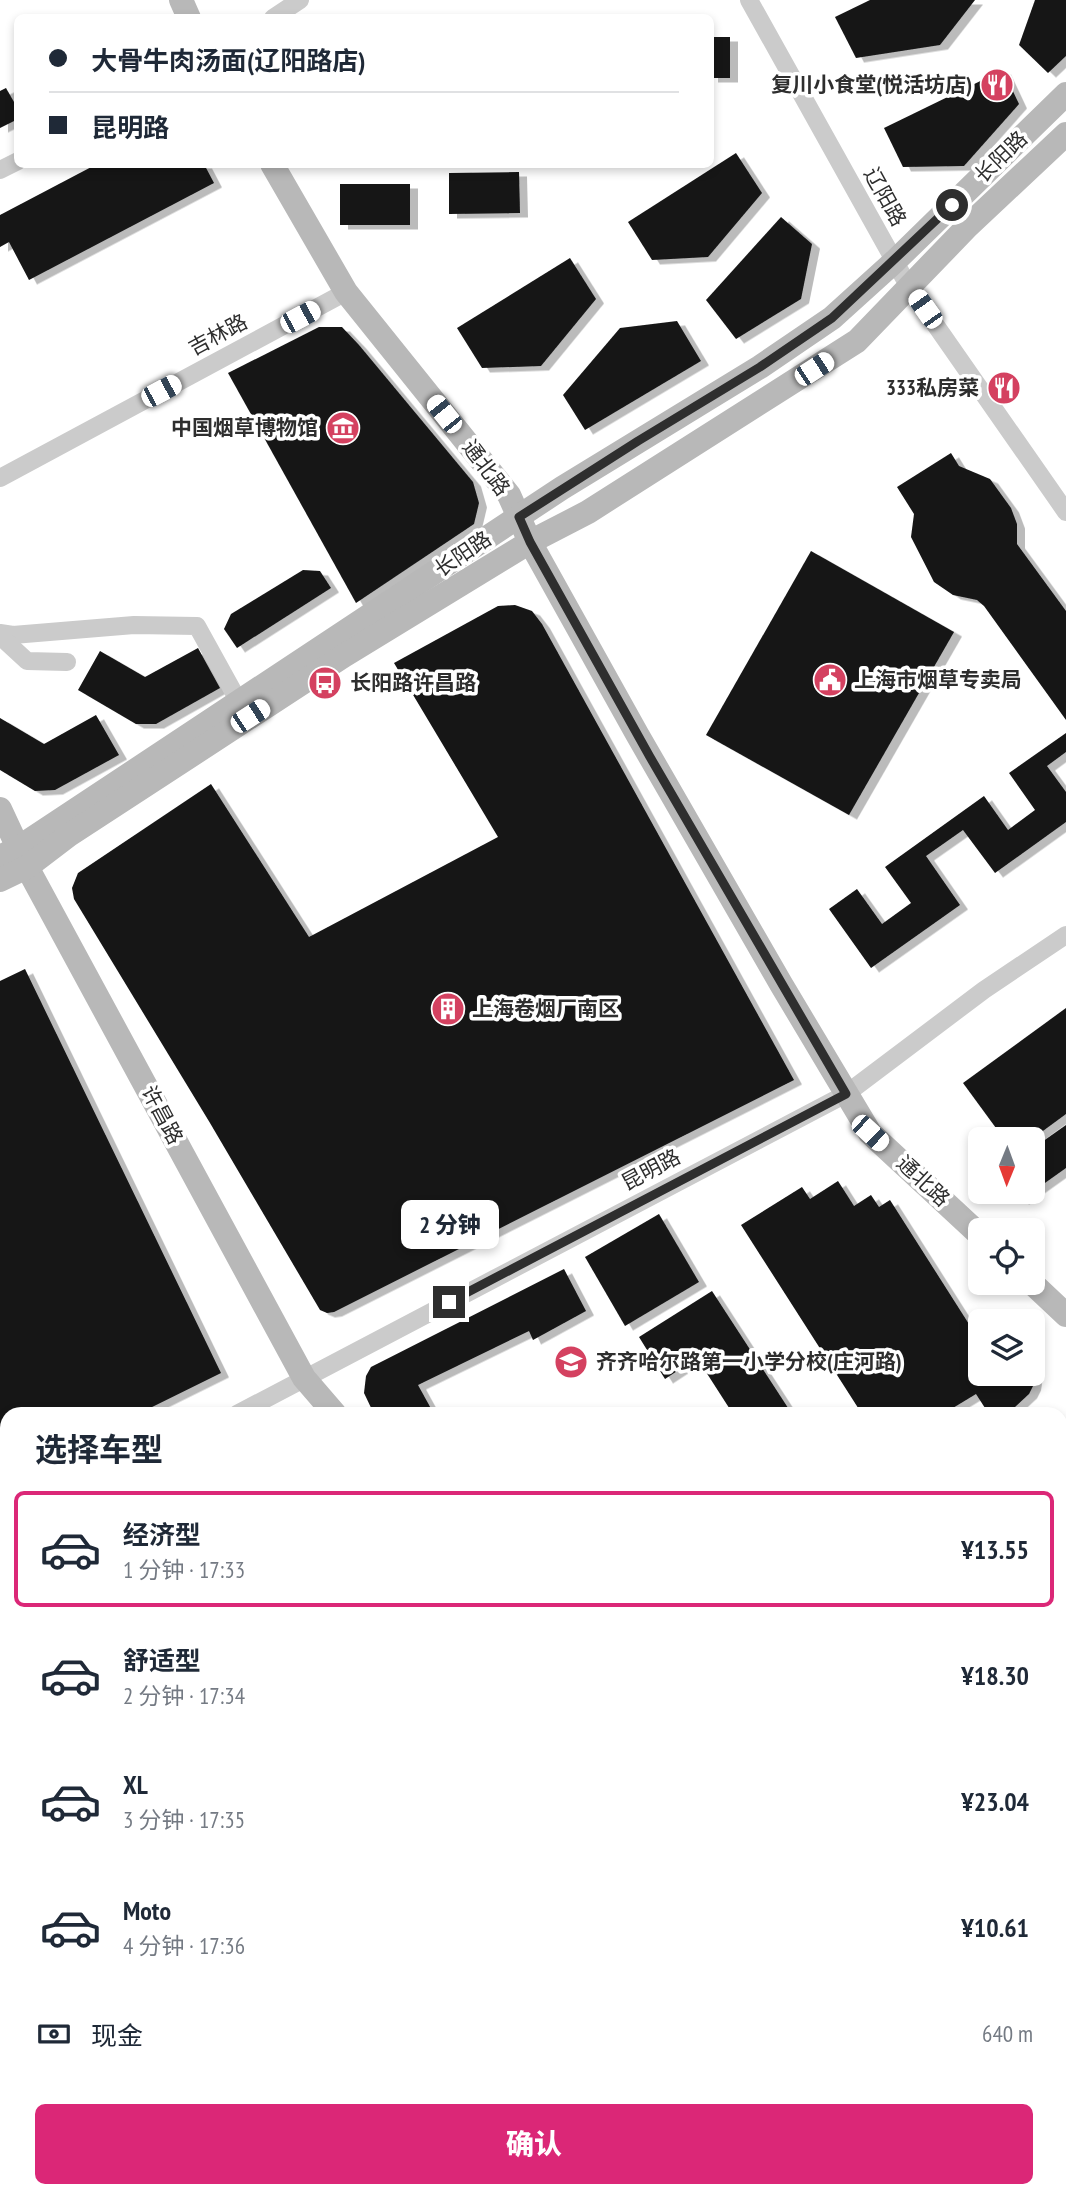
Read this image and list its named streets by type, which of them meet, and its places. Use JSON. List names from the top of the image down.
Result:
{
  "streets": {
    "main road": ["长阳路", "通北路", "许昌路"],
    "street": ["辽阳路", "吉林路", "昆明路"]
  },
  "crossings": [
    ["长阳路", "辽阳路"],
    ["长阳路", "通北路"],
    ["长阳路", "许昌路"],
    ["吉林路", "通北路"],
    ["通北路", "昆明路"],
    ["许昌路", "昆明路"]
  ],
  "places": {
    "restaurant": ["复川小食堂(悦活坊店)", "333私房菜"],
    "museum": ["中国烟草博物馆"],
    "public building": ["上海市烟草专卖局"],
    "bus stop": ["长阳路许昌路"],
    "building": ["上海卷烟厂南区"],
    "school or university": ["齐齐哈尔路第一小学分校(庄河路)"]
  },
  "north": "bottom",
  "page": {
    "banner": ["大骨牛肉汤面(辽阳路店)", "昆明路"],
    "bubble": "2 分钟",
    "heading": "选择车型",
    "list": [
      {
        "name": "经济型",
        "note": "1 分钟 · 17:33",
        "value": "¥13.55"
      },
      {
        "name": "舒适型",
        "note": "2 分钟 · 17:34",
        "value": "¥18.30"
      },
      {
        "name": "XL",
        "note": "3 分钟 · 17:35",
        "value": "¥23.04"
      },
      {
        "name": "Moto",
        "note": "4 分钟 · 17:36",
        "value": "¥10.61"
      }
    ],
    "pay": ["现金", "640 m"],
    "buttons": "确认"
  }
}
